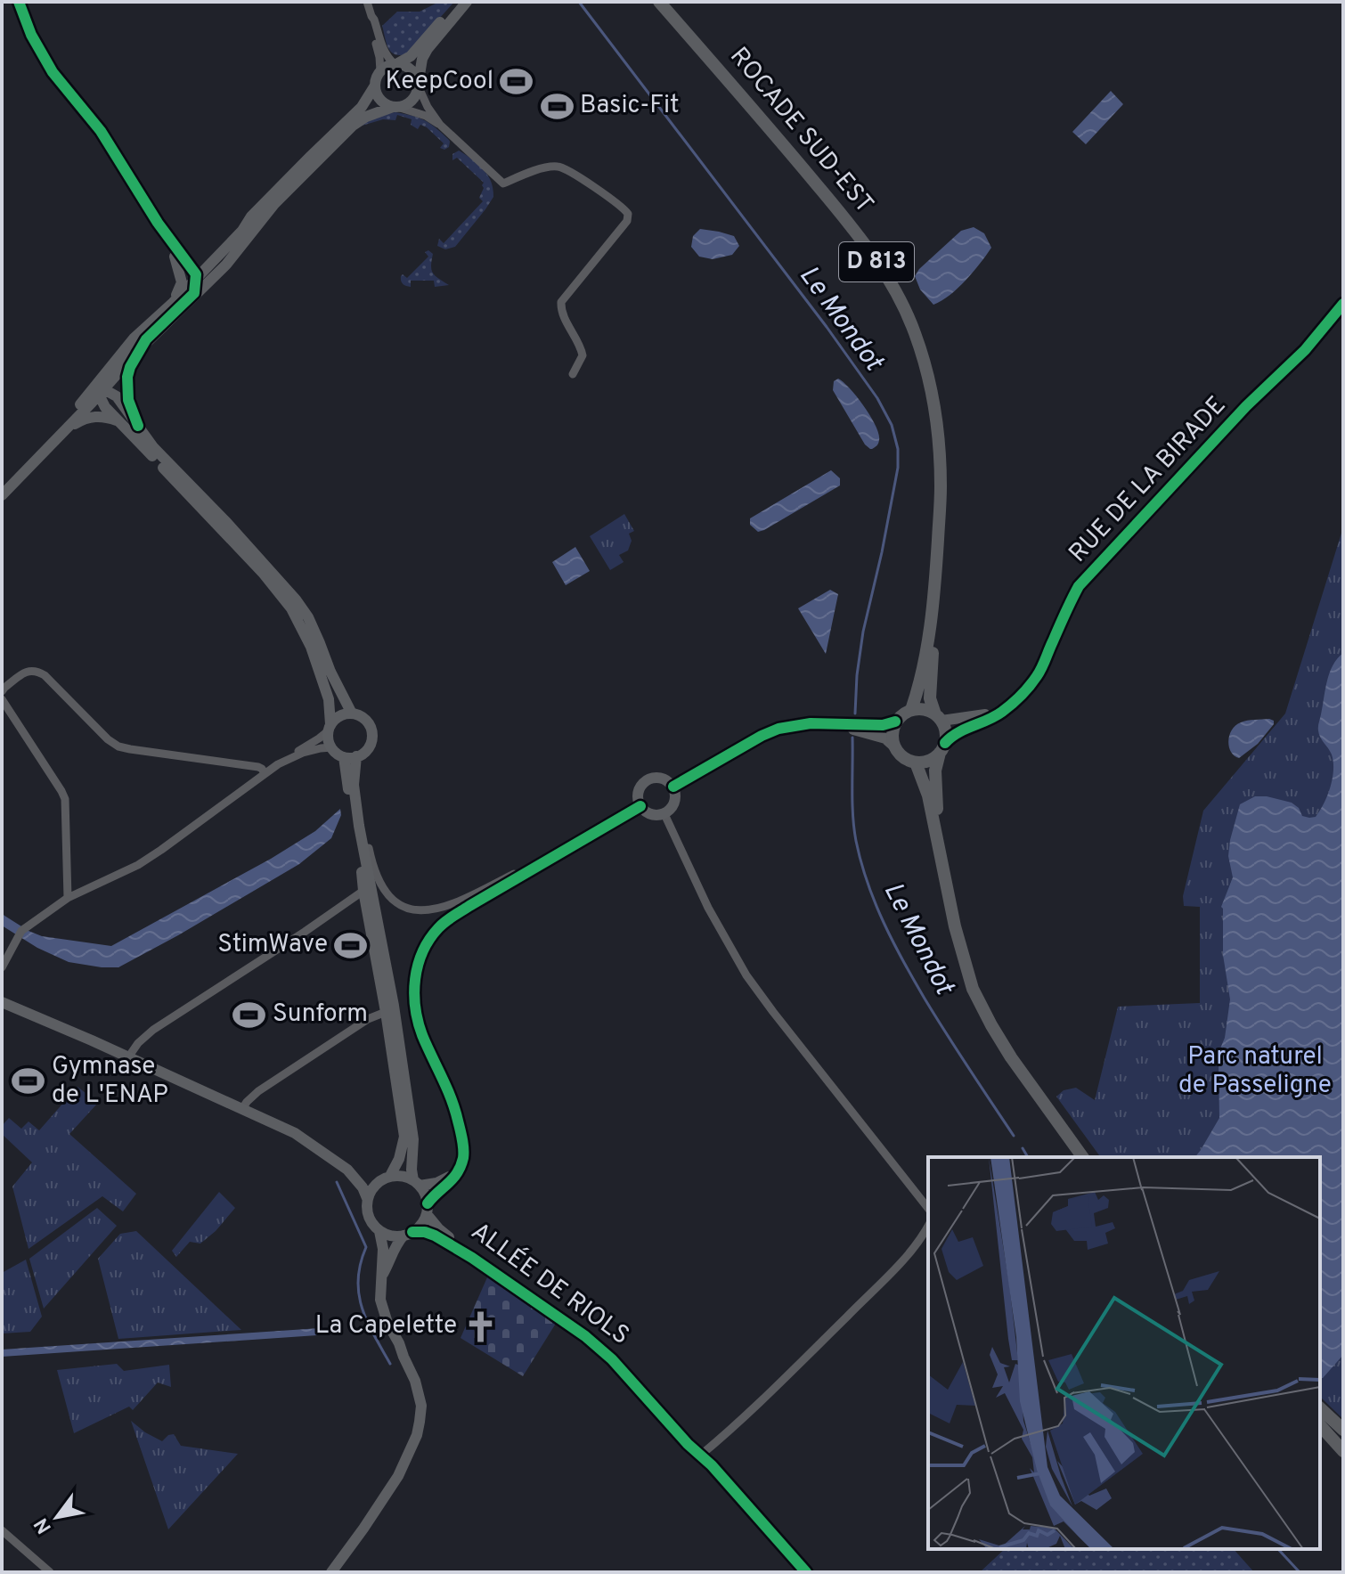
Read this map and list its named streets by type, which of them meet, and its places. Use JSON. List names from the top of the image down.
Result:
{
  "streets": {
    "main road": ["ROCADE SUD-EST", "D 813"],
    "street": ["RUE DE LA BIRADE", "ALLÉE DE RIOLS"]
  },
  "crossings": [
    ["ROCADE SUD-EST", "RUE DE LA BIRADE"]
  ],
  "water": ["Le Mondot"],
  "parks": ["Parc naturel de Passeligne"],
  "places": {
    "sports": [
      "KeepCool",
      "Basic-Fit",
      "StimWave",
      "Sunform",
      "Gymnase de L'ENAP"
    ],
    "church": ["La Capelette"]
  },
  "north": "bottom left"
}
